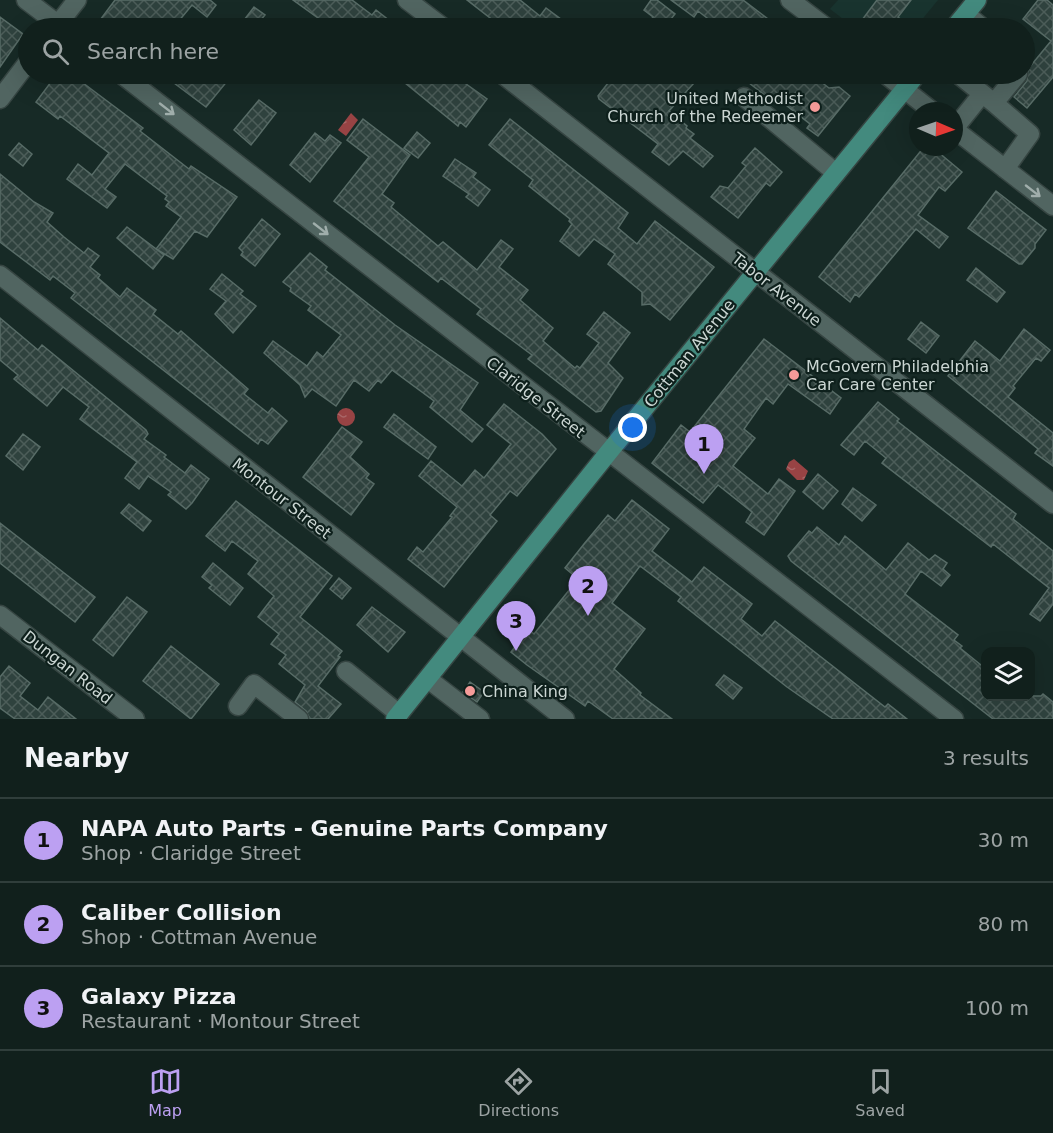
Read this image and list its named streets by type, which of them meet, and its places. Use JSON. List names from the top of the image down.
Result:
{
  "streets": {
    "main road": ["Cottman Avenue"],
    "street": [
      "Tabor Avenue",
      "Claridge Street",
      "Montour Street",
      "Dungan Road"
    ]
  },
  "crossings": [
    ["Tabor Avenue", "Cottman Avenue"],
    ["Cottman Avenue", "Claridge Street"],
    ["Cottman Avenue", "Montour Street"]
  ],
  "one_way": ["Claridge Street"],
  "places": ["United Methodist Church of the Redeemer", "McGovern Philadelphia Car Care Center", "China King"],
  "north": "right",
  "page": {
    "search": "Search here",
    "pins": ["1", "2", "3"],
    "heading": ["Nearby", "3 results"],
    "list": [
      {
        "mark": "1",
        "name": "NAPA Auto Parts - Genuine Parts Company",
        "note": "Shop · Claridge Street",
        "value": "30 m"
      },
      {
        "mark": "2",
        "name": "Caliber Collision",
        "note": "Shop · Cottman Avenue",
        "value": "80 m"
      },
      {
        "mark": "3",
        "name": "Galaxy Pizza",
        "note": "Restaurant · Montour Street",
        "value": "100 m"
      }
    ],
    "nav": ["Map", "Directions", "Saved"]
  }
}
